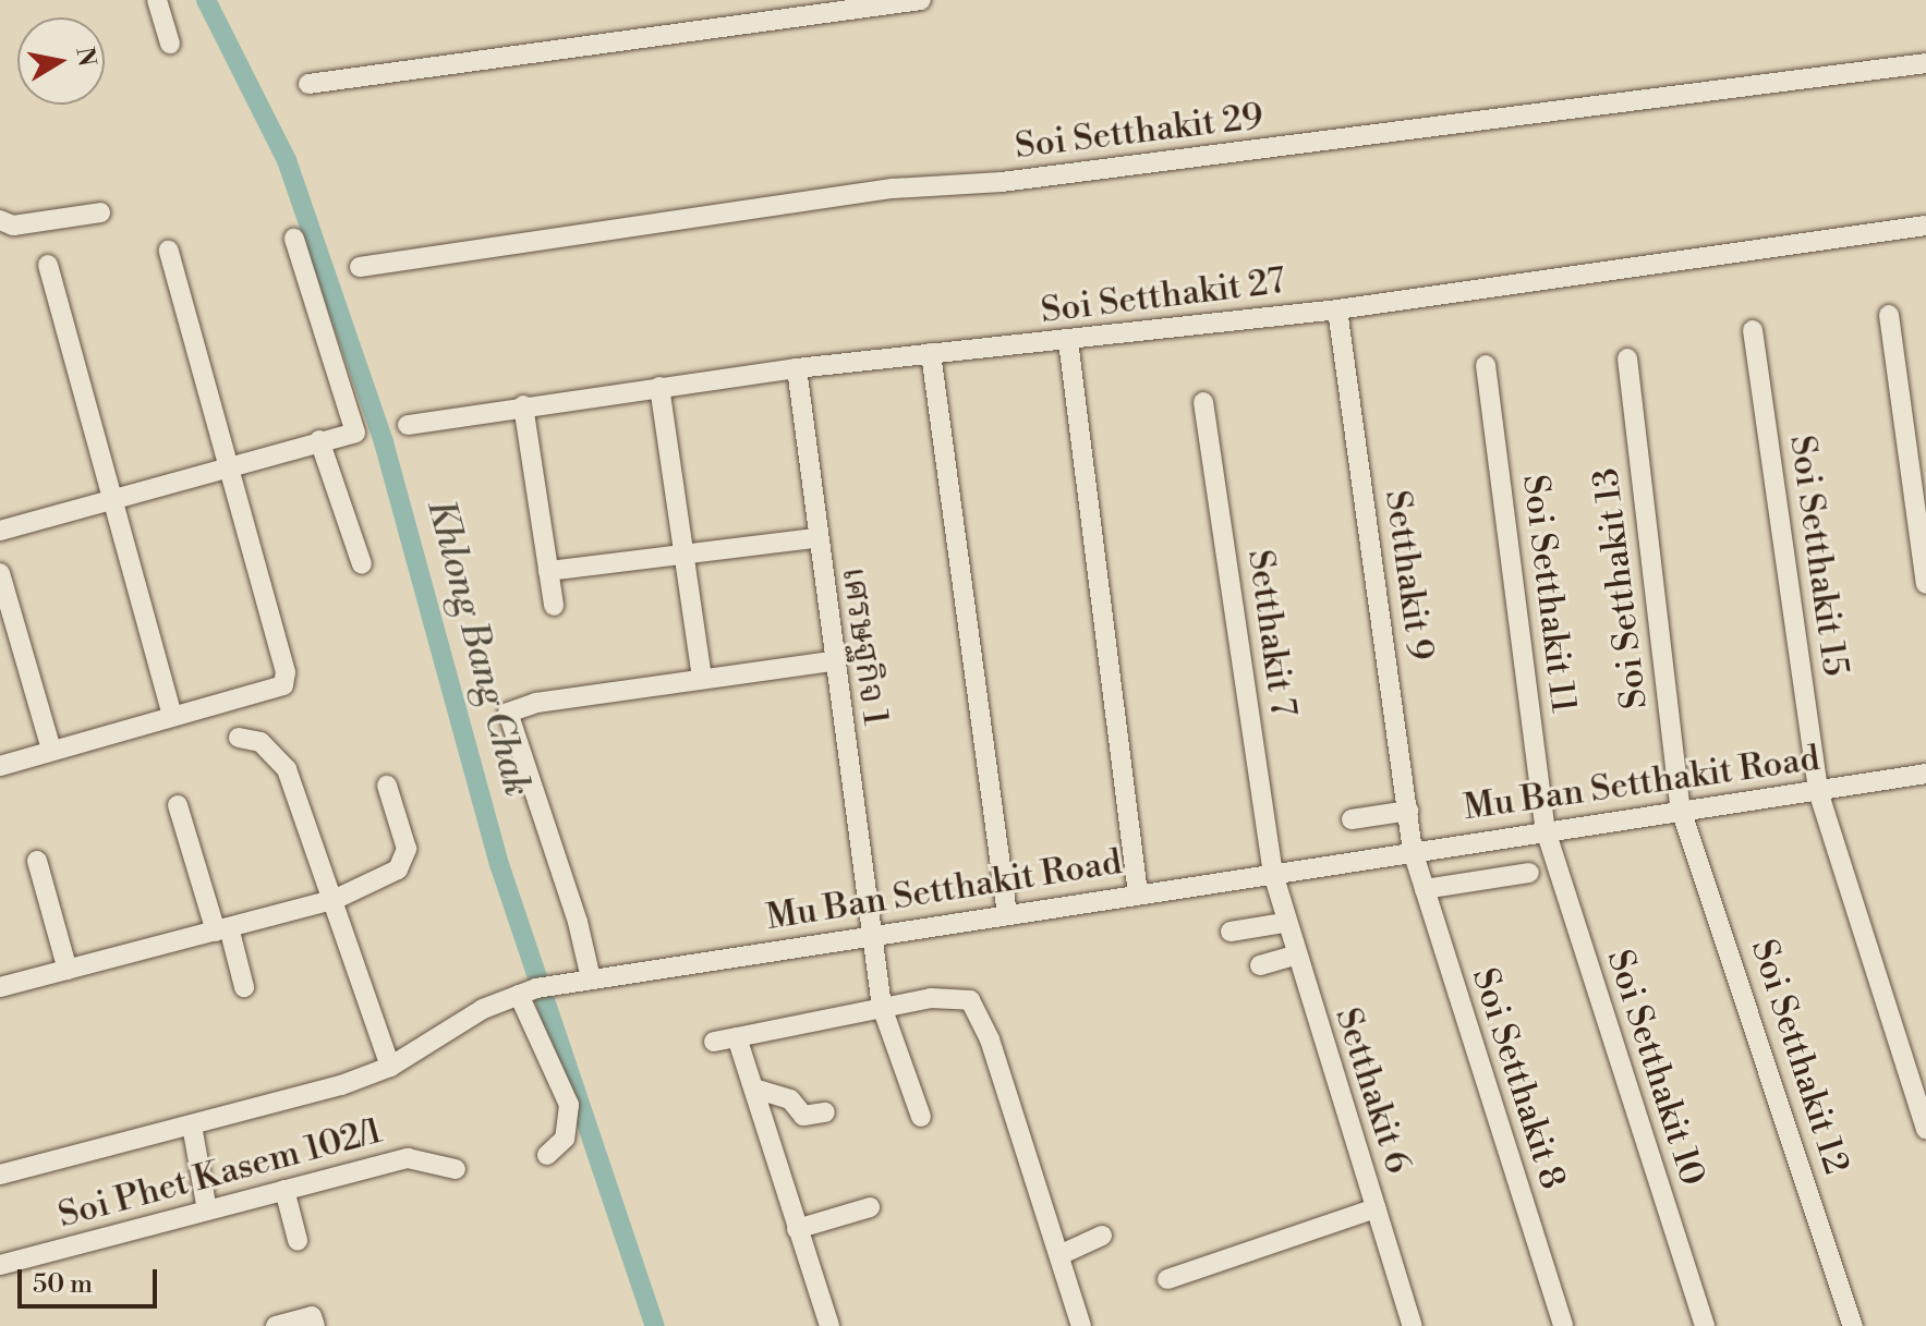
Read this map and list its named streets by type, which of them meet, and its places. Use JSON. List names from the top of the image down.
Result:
{
  "streets": {
    "street": [
      "Soi Setthakit 29",
      "Soi Setthakit 27",
      "Soi Setthakit 15",
      "Setthakit 9",
      "Soi Setthakit 13",
      "Soi Setthakit 11",
      "Setthakit 7",
      "เศรษฐกิจ 1",
      "Mu Ban Setthakit Road",
      "Soi Setthakit 12",
      "Soi Setthakit 10",
      "Soi Setthakit 8",
      "Setthakit 6",
      "Soi Phet Kasem 102/1"
    ]
  },
  "crossings": [
    ["Soi Setthakit 27", "Setthakit 9"],
    ["Soi Setthakit 27", "เศรษฐกิจ 1"],
    ["Soi Setthakit 15", "Mu Ban Setthakit Road"],
    ["Setthakit 9", "Mu Ban Setthakit Road"],
    ["Setthakit 9", "Soi Setthakit 8"],
    ["Soi Setthakit 13", "Mu Ban Setthakit Road"],
    ["Soi Setthakit 13", "Soi Setthakit 12"],
    ["Soi Setthakit 11", "Mu Ban Setthakit Road"],
    ["Soi Setthakit 11", "Soi Setthakit 10"],
    ["Setthakit 7", "Mu Ban Setthakit Road"],
    ["Setthakit 7", "Setthakit 6"],
    ["เศรษฐกิจ 1", "Mu Ban Setthakit Road"],
    ["Mu Ban Setthakit Road", "Soi Setthakit 12"],
    ["Mu Ban Setthakit Road", "Soi Setthakit 10"],
    ["Mu Ban Setthakit Road", "Soi Setthakit 8"],
    ["Mu Ban Setthakit Road", "Setthakit 6"]
  ],
  "water": ["Khlong Bang Chak"],
  "scale_bar": "50 m",
  "north": "right"
}
